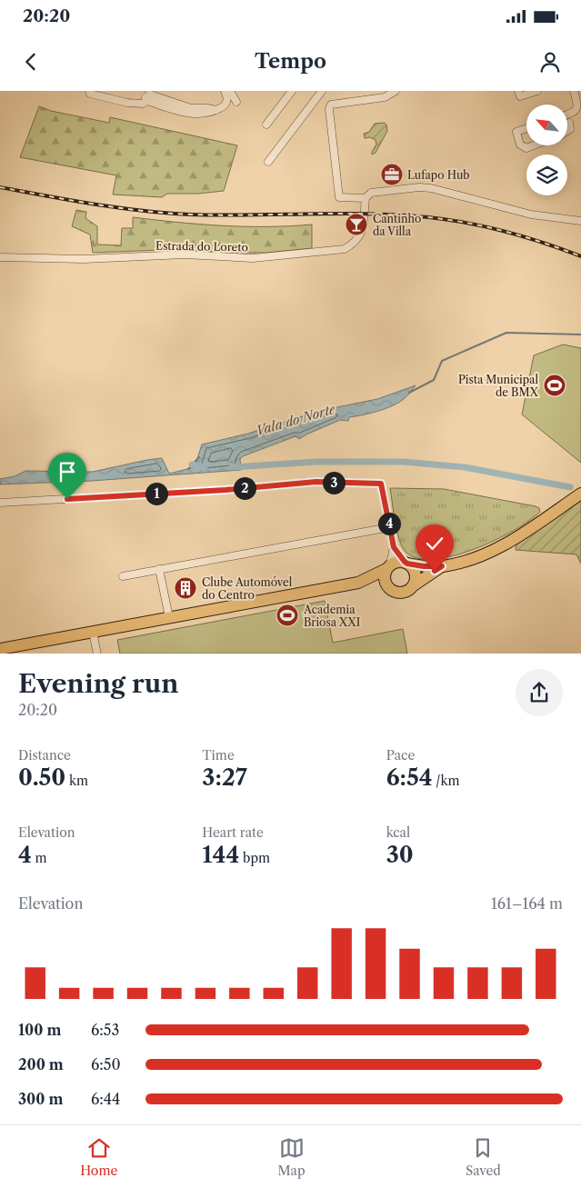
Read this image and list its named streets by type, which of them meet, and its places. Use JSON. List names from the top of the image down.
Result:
{
  "streets": {
    "street": ["Estrada do Loreto"]
  },
  "water": ["Vala do Norte"],
  "places": {
    "office": ["Lufapo Hub"],
    "bar": ["Cantinho da Villa"],
    "sports": ["Pista Municipal de BMX", "Academia Briosa XXI"],
    "building": ["Clube Automóvel do Centro"]
  },
  "north": "top left",
  "page": {
    "status": "20:20",
    "header": "Tempo",
    "pins": [
      "3",
      "2",
      "1",
      "4"
    ],
    "heading": ["Evening run", "20:20"],
    "stats": [
      ["Distance", "0.50 km"],
      ["Time", "3:27"],
      ["Pace", "6:54 /km"],
      ["Elevation", "4 m"],
      ["Heart rate", "144 bpm"],
      ["kcal", "30"]
    ],
    "chart": ["Elevation", "161–164 m"],
    "list": [
      {
        "name": "100 m",
        "note": "6:53"
      },
      {
        "name": "200 m",
        "note": "6:50"
      },
      {
        "name": "300 m",
        "note": "6:44"
      }
    ],
    "tabs": ["Home", "Map", "Saved"]
  }
}
